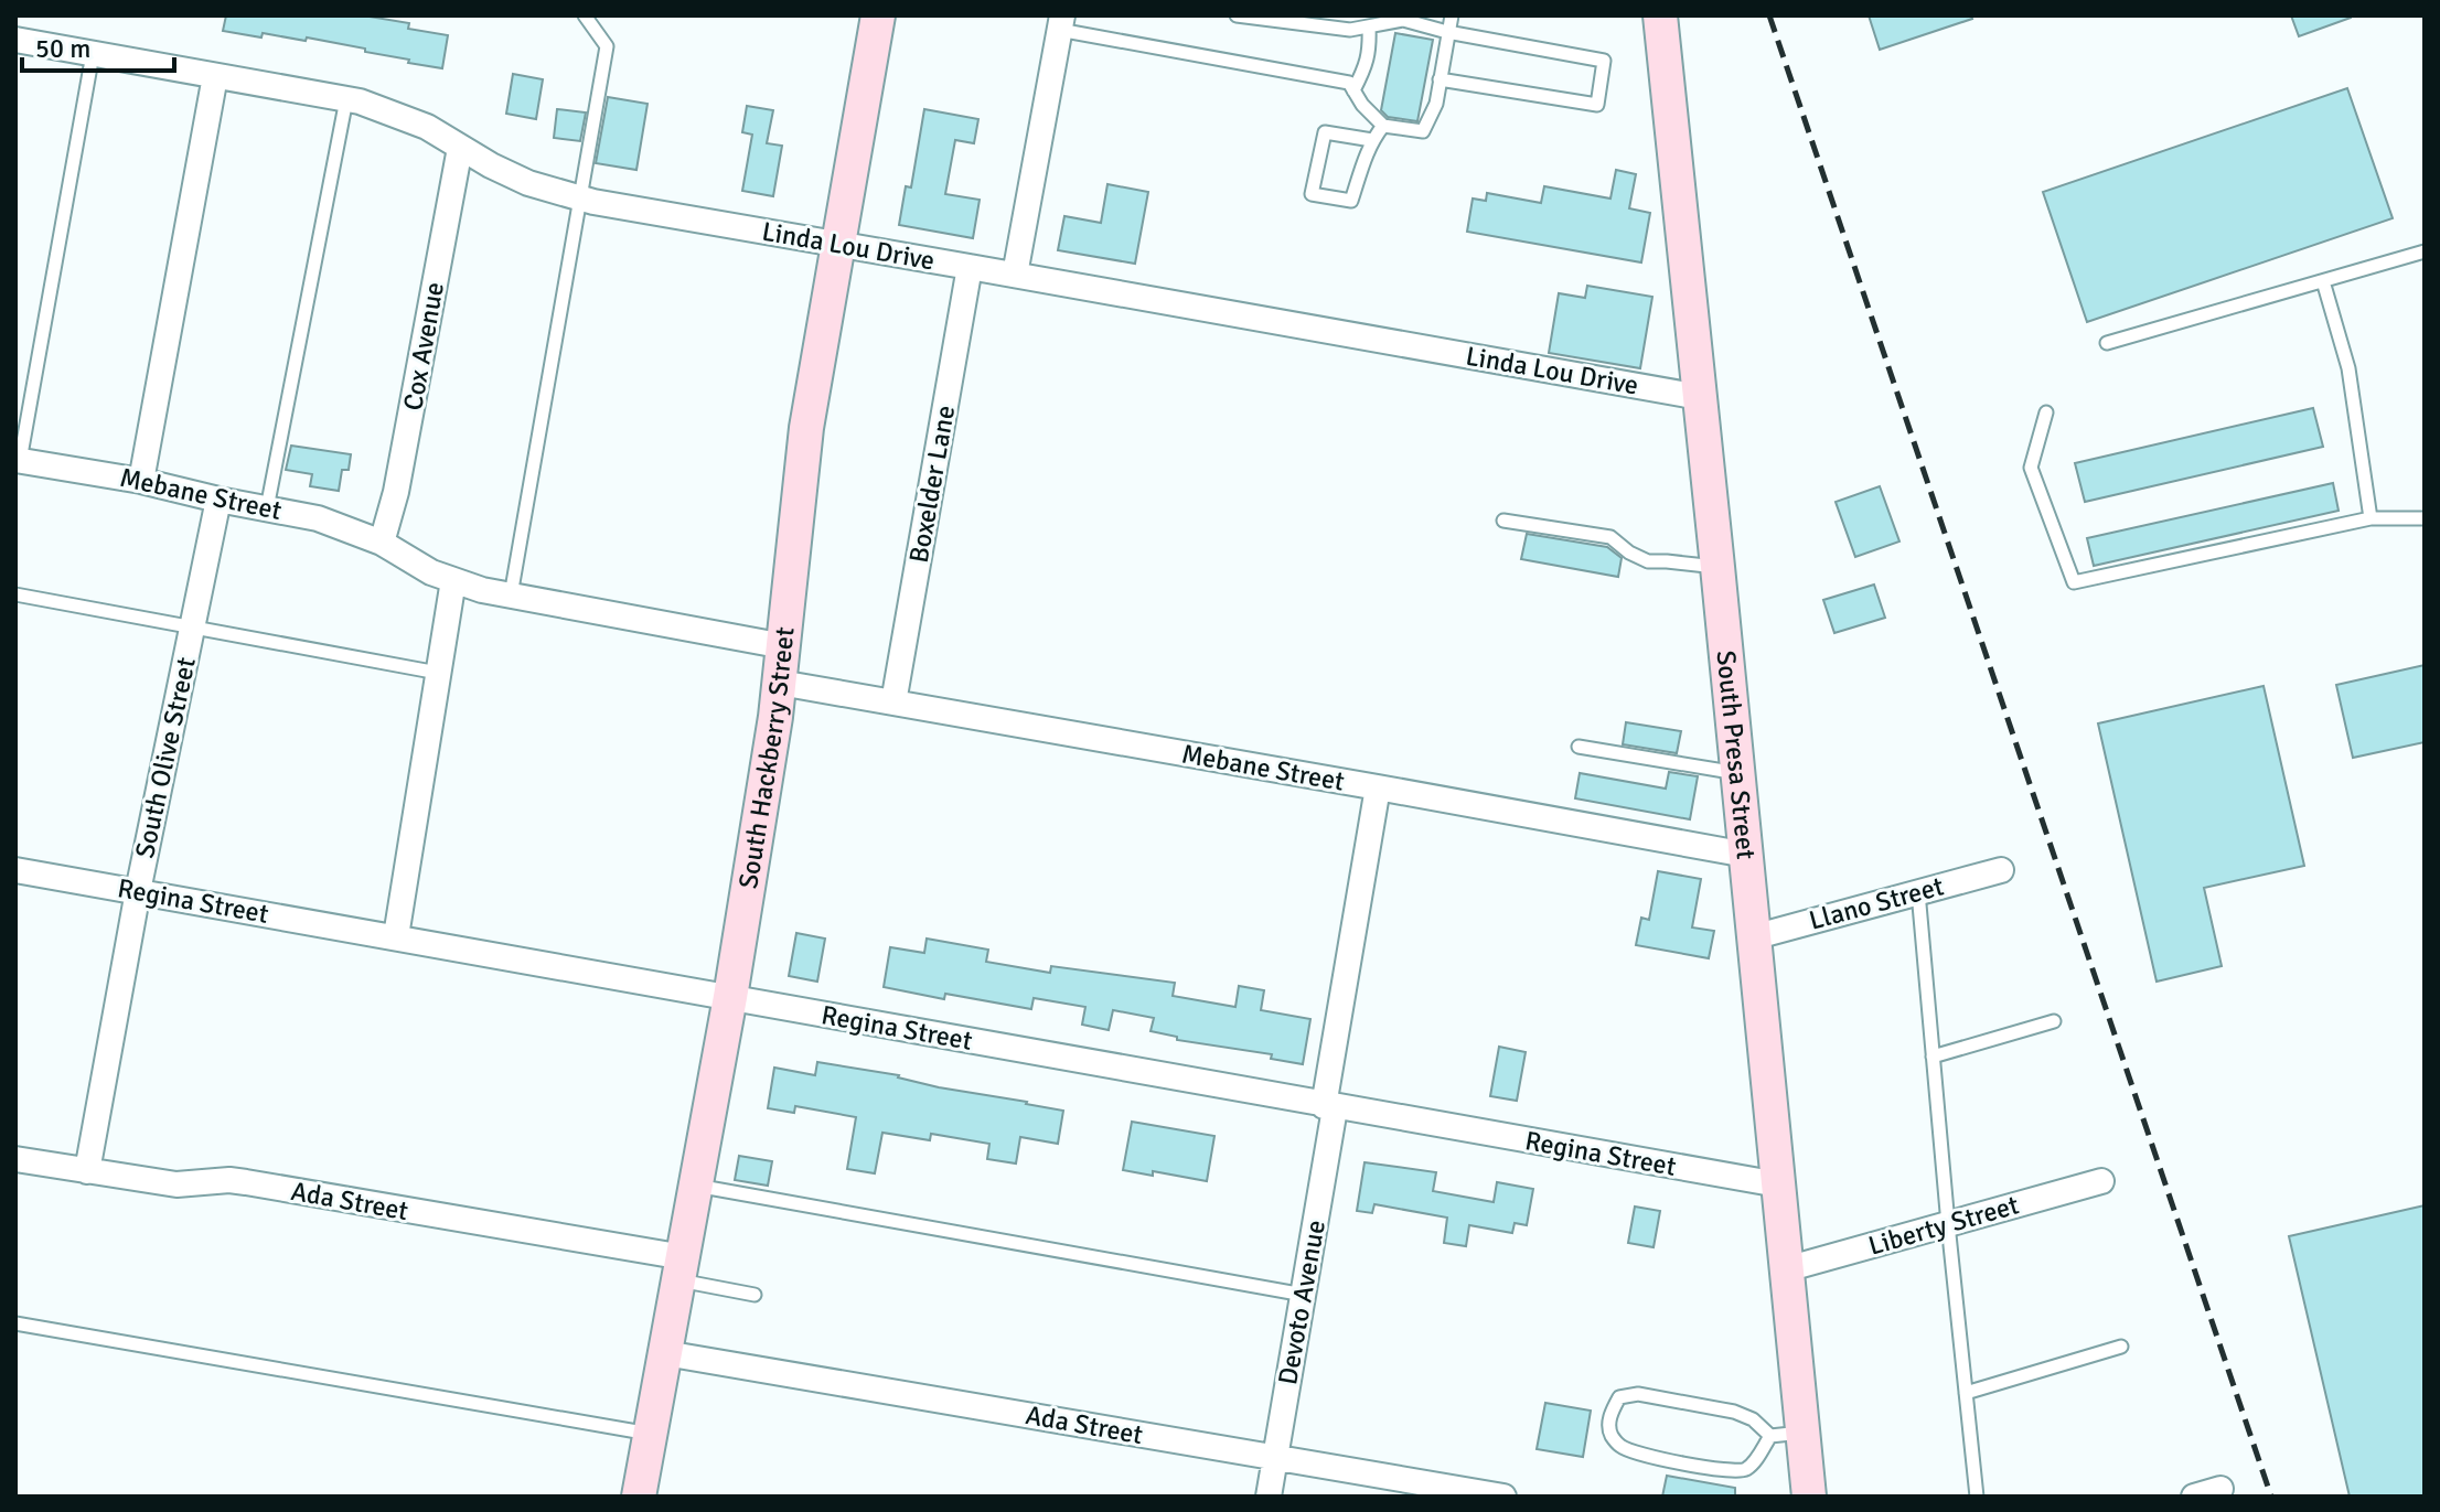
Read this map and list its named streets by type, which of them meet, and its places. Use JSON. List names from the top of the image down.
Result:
{
  "streets": {
    "main road": ["South Presa Street", "South Hackberry Street"],
    "street": [
      "Linda Lou Drive",
      "Cox Avenue",
      "Boxelder Lane",
      "Mebane Street",
      "South Olive Street",
      "Regina Street",
      "Llano Street",
      "Ada Street",
      "Liberty Street",
      "Devoto Avenue"
    ]
  },
  "crossings": [
    ["Linda Lou Drive", "Cox Avenue"],
    ["Linda Lou Drive", "Boxelder Lane"],
    ["Linda Lou Drive", "South Presa Street"],
    ["Linda Lou Drive", "South Hackberry Street"],
    ["Cox Avenue", "Mebane Street"],
    ["Boxelder Lane", "Mebane Street"],
    ["Mebane Street", "South Presa Street"],
    ["Mebane Street", "South Olive Street"],
    ["Mebane Street", "South Hackberry Street"],
    ["Mebane Street", "Devoto Avenue"],
    ["South Presa Street", "Regina Street"],
    ["South Presa Street", "Llano Street"],
    ["South Presa Street", "Liberty Street"],
    ["South Olive Street", "Regina Street"],
    ["South Olive Street", "Ada Street"],
    ["South Hackberry Street", "Regina Street"],
    ["South Hackberry Street", "Ada Street"],
    ["Regina Street", "Devoto Avenue"],
    ["Ada Street", "Devoto Avenue"]
  ],
  "scale_bar": "50 m"
}
